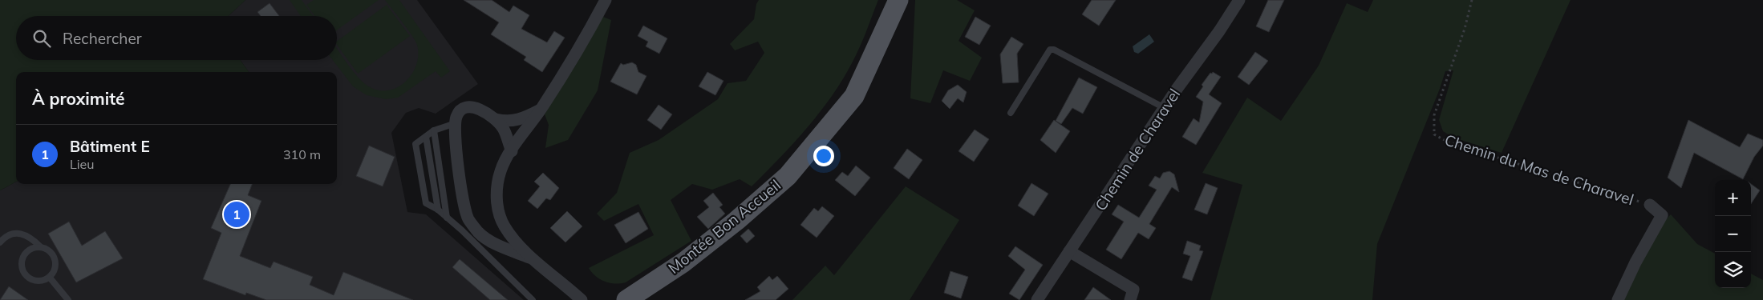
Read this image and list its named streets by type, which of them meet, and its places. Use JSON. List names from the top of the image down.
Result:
{
  "streets": {
    "main road": ["Montée Bon Accueil"],
    "street": ["Chemin de Charavel", "Chemin du Mas de Charavel"]
  },
  "page": {
    "search": "Rechercher",
    "heading": "À proximité",
    "list": [
      {
        "mark": "1",
        "name": "Bâtiment E",
        "note": "Lieu",
        "value": "310 m"
      }
    ],
    "map_buttons": ["+", "−"],
    "pins": "1"
  }
}
